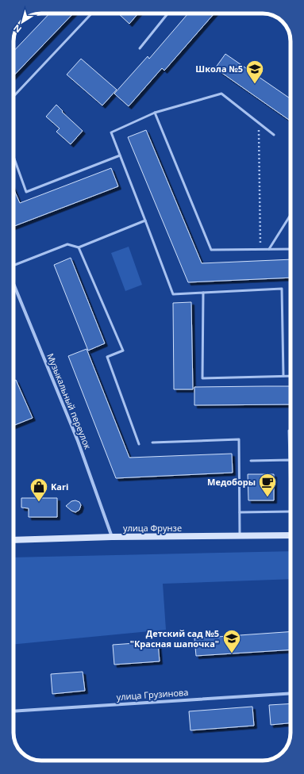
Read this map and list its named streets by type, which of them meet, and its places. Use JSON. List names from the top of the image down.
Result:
{
  "streets": {
    "main road": ["улица Фрунзе"],
    "street": ["Музыкальный переулок", "улица Грузинова"]
  },
  "crossings": [
    ["Музыкальный переулок", "улица Фрунзе"]
  ],
  "places": {
    "school or university": ["Школа №5", "Детский сад №5 \"Красная шапочка\""],
    "cafe": ["Медоборы"],
    "shop": ["Kari"]
  },
  "north": "bottom left"
}
